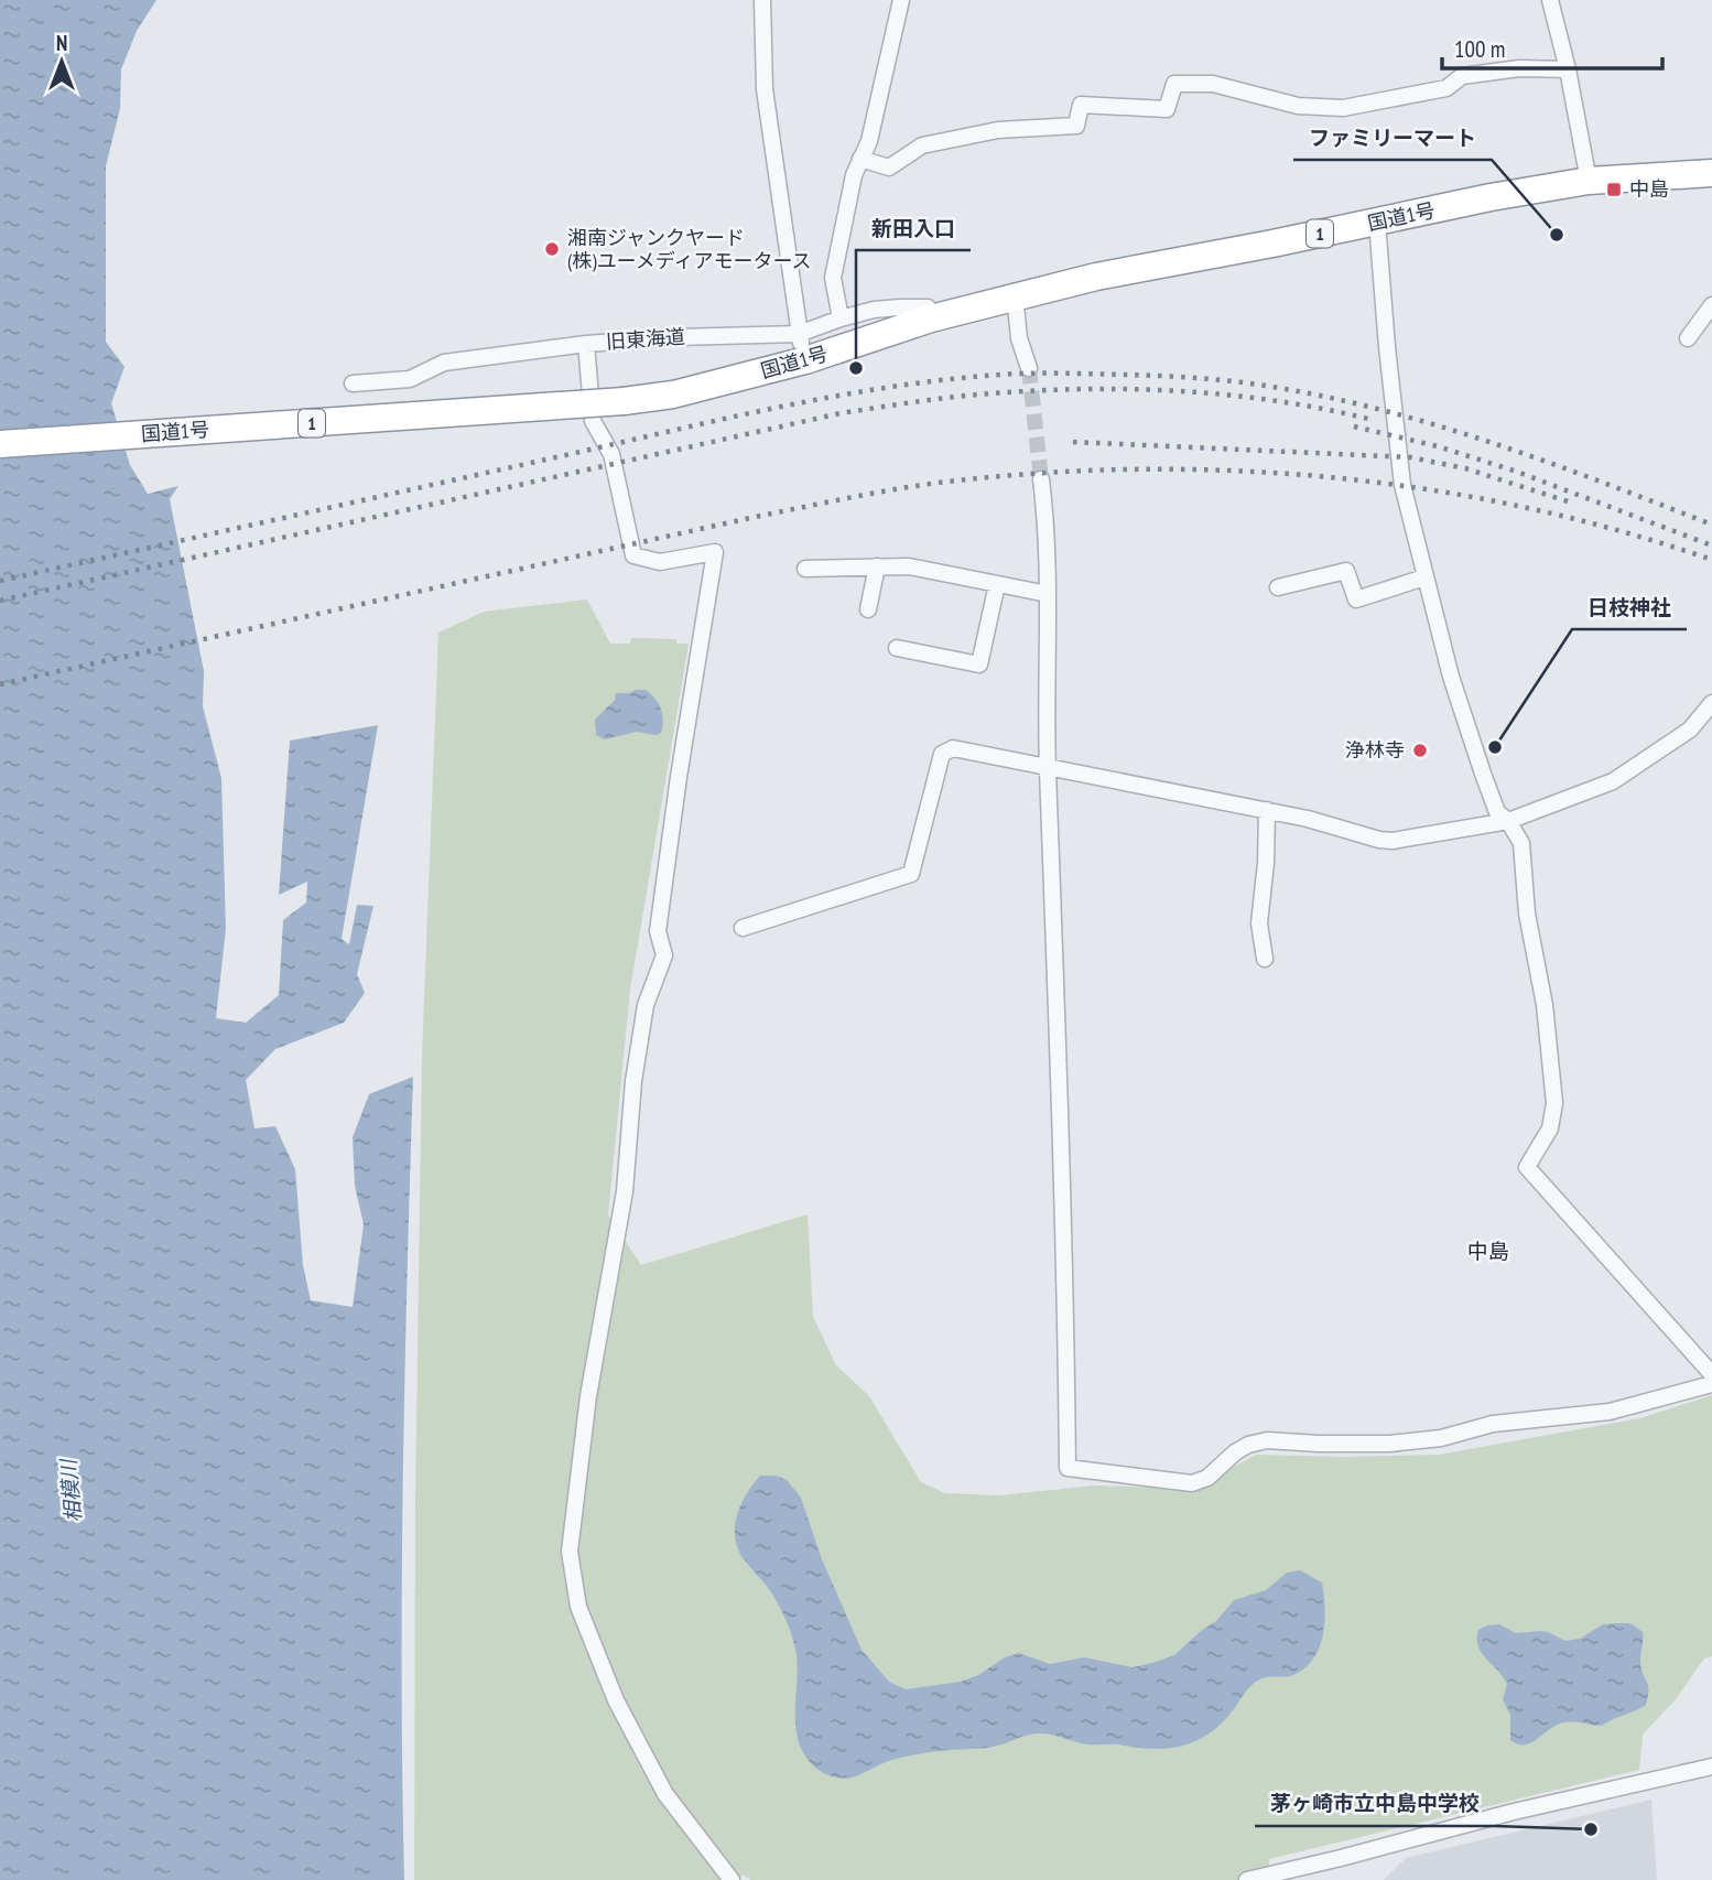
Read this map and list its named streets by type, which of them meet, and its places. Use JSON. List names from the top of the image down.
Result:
{
  "streets": {
    "highway": ["国道1号", "1"],
    "street": ["旧東海道"]
  },
  "crossings": [
    ["国道1号", "旧東海道"]
  ],
  "districts": ["中島"],
  "water": ["相模川"],
  "places": {
    "transit": ["中島"],
    "other": [
      "ファミリーマート",
      "湘南ジャンクヤード (株)ユーメディアモータース",
      "新田入口",
      "日枝神社",
      "浄林寺",
      "茅ヶ崎市立中島中学校"
    ]
  },
  "scale_bar": "100 m",
  "north": "top"
}
